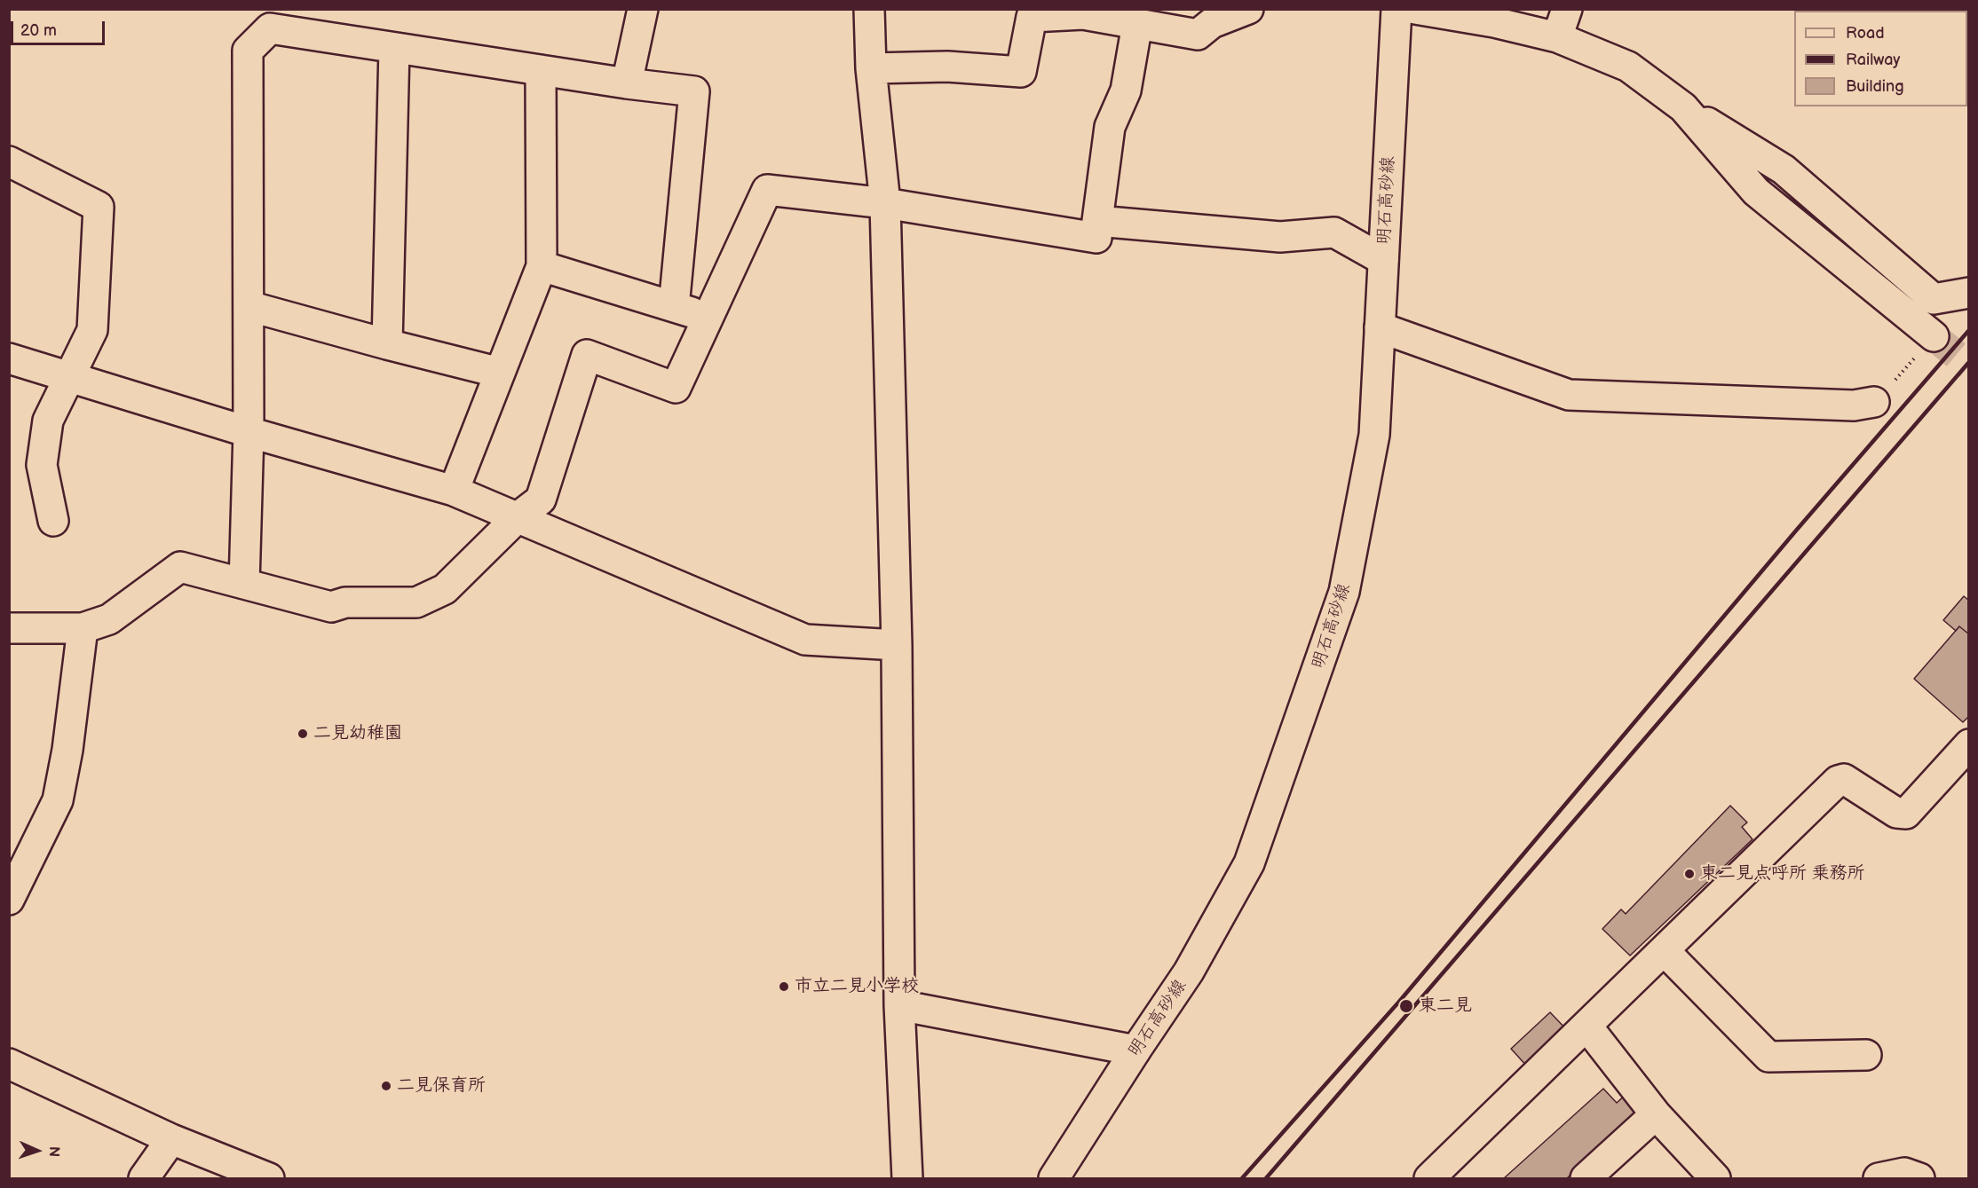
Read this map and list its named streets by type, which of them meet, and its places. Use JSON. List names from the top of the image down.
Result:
{
  "streets": {
    "street": ["明石高砂線"]
  },
  "places": [
    "二見幼稚園",
    "東二見点呼所 乗務所",
    "市立二見小学校",
    "東二見",
    "二見保育所"
  ],
  "legend": ["Road", "Railway", "Building"],
  "scale_bar": "20 m",
  "north": "right"
}
